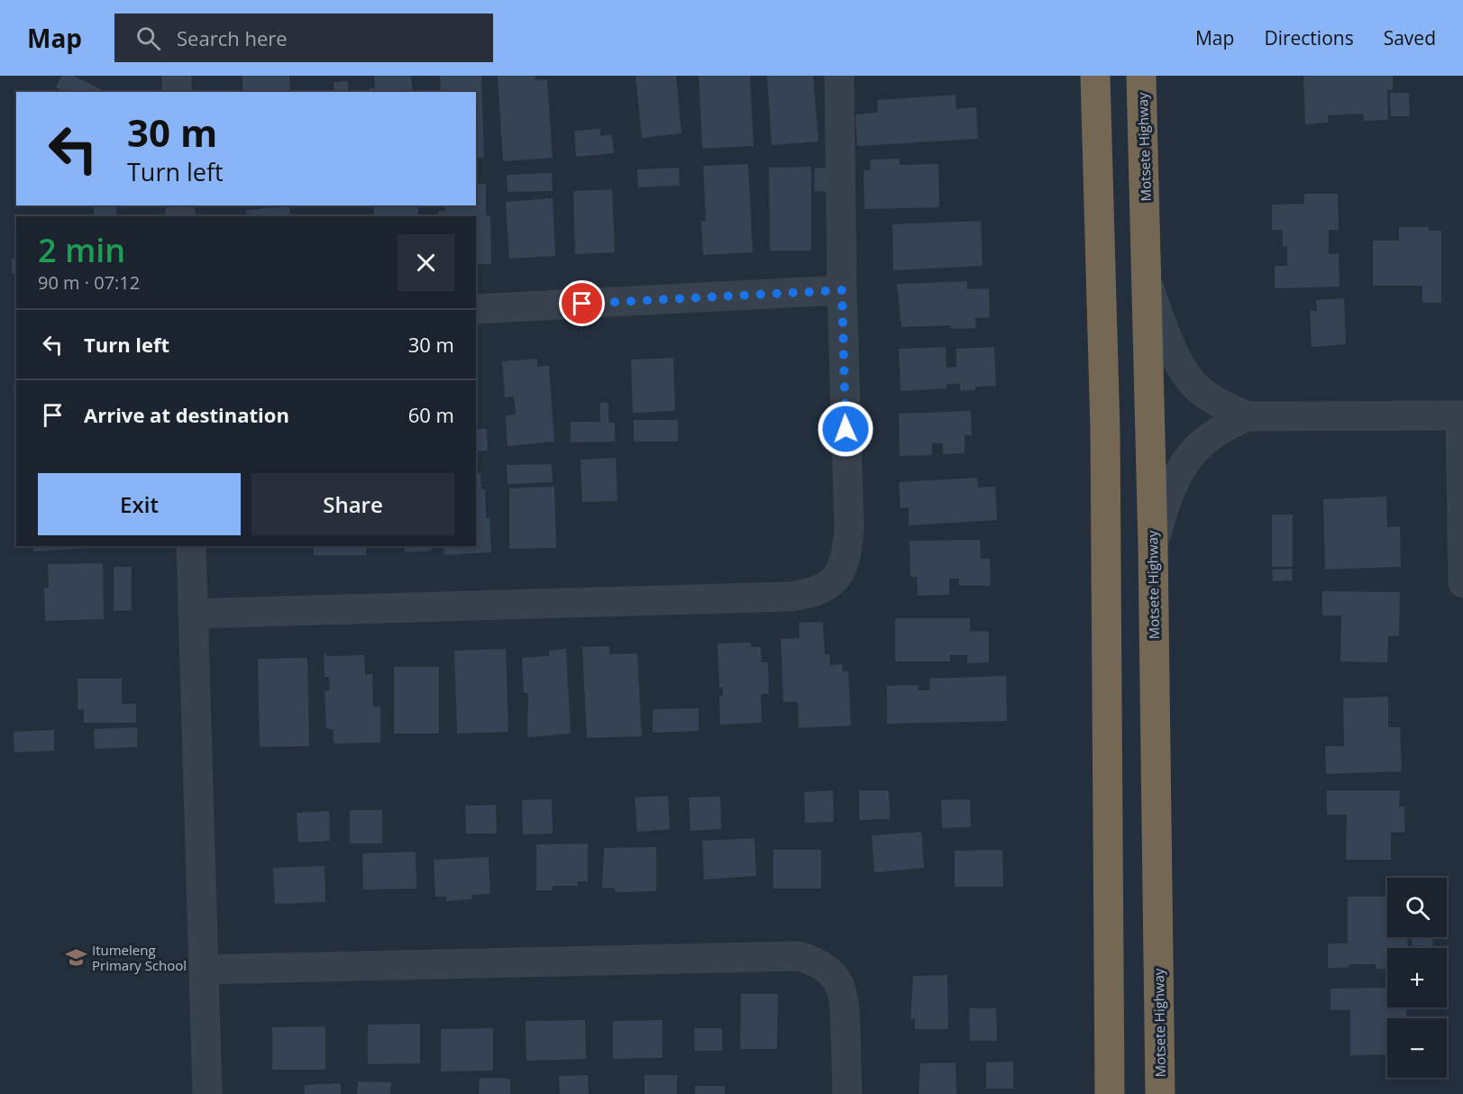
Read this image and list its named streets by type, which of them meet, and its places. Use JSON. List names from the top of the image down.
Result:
{
  "streets": {
    "highway": ["Motsete Highway"]
  },
  "places": {
    "school or university": ["Itumeleng Primary School"]
  },
  "page": {
    "header": "Map",
    "search": "Search here",
    "nav": ["Map", "Directions", "Saved"],
    "turn": ["30 m", "Turn left"],
    "heading": ["2 min", "90 m · 07:12"],
    "list": [
      {
        "name": "Turn left",
        "value": "30 m"
      },
      {
        "name": "Arrive at destination",
        "value": "60 m"
      }
    ],
    "buttons": ["Exit", "Share"],
    "map_buttons": ["+", "−"]
  }
}
